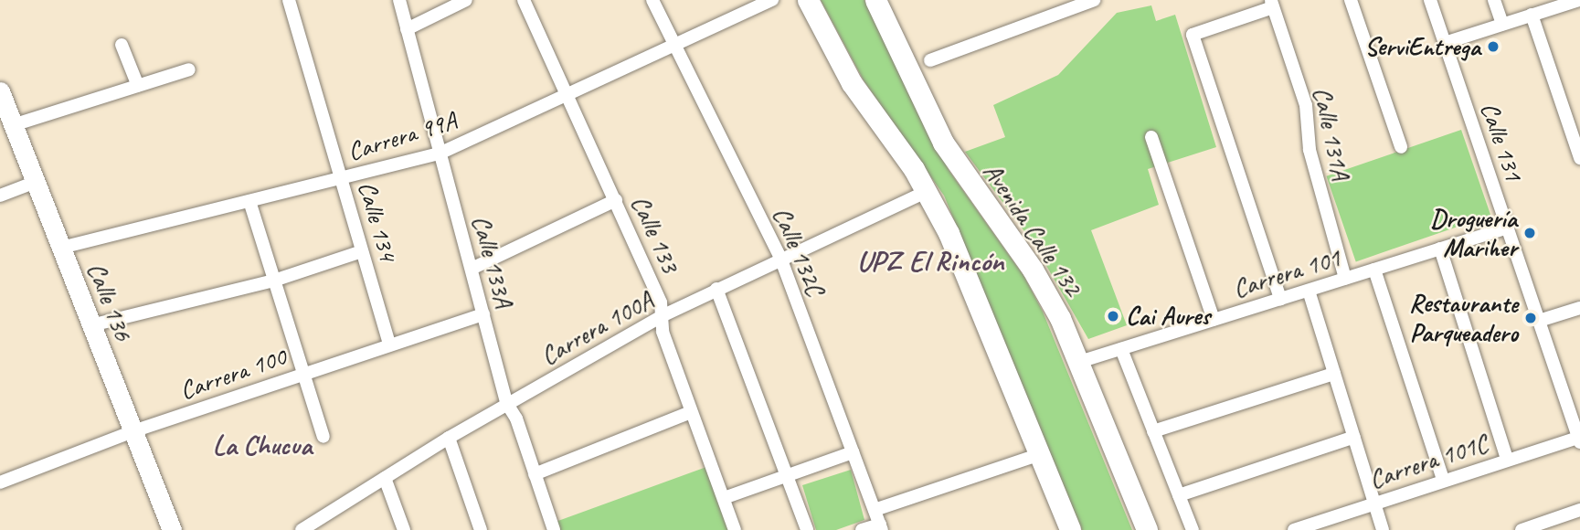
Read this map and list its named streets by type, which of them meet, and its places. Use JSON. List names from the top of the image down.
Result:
{
  "streets": {
    "main road": ["Avenida Calle 132"],
    "street": [
      "Calle 131A",
      "Carrera 99A",
      "Calle 131",
      "Calle 134",
      "Calle 133",
      "Calle 132C",
      "Calle 133A",
      "Carrera 101",
      "Calle 136",
      "Carrera 100A",
      "Carrera 100",
      "Carrera 101C"
    ]
  },
  "crossings": [
    ["Calle 131A", "Carrera 101"],
    ["Carrera 99A", "Calle 134"],
    ["Carrera 99A", "Calle 133"],
    ["Carrera 99A", "Calle 132C"],
    ["Carrera 99A", "Calle 133A"],
    ["Carrera 99A", "Calle 136"],
    ["Calle 131", "Carrera 101"],
    ["Calle 131", "Carrera 101C"],
    ["Calle 134", "Carrera 100"],
    ["Avenida Calle 132", "Carrera 101"],
    ["Calle 133", "Carrera 100A"],
    ["Calle 132C", "Carrera 100A"],
    ["Calle 133A", "Carrera 100A"],
    ["Calle 133A", "Carrera 100"],
    ["Calle 136", "Carrera 100"]
  ],
  "districts": ["UPZ El Rincón", "La Chucua"],
  "places": [
    "ServiEntrega",
    "Droguería Mariher",
    "Cai Aures",
    "Restaurante Parqueadero"
  ]
}
